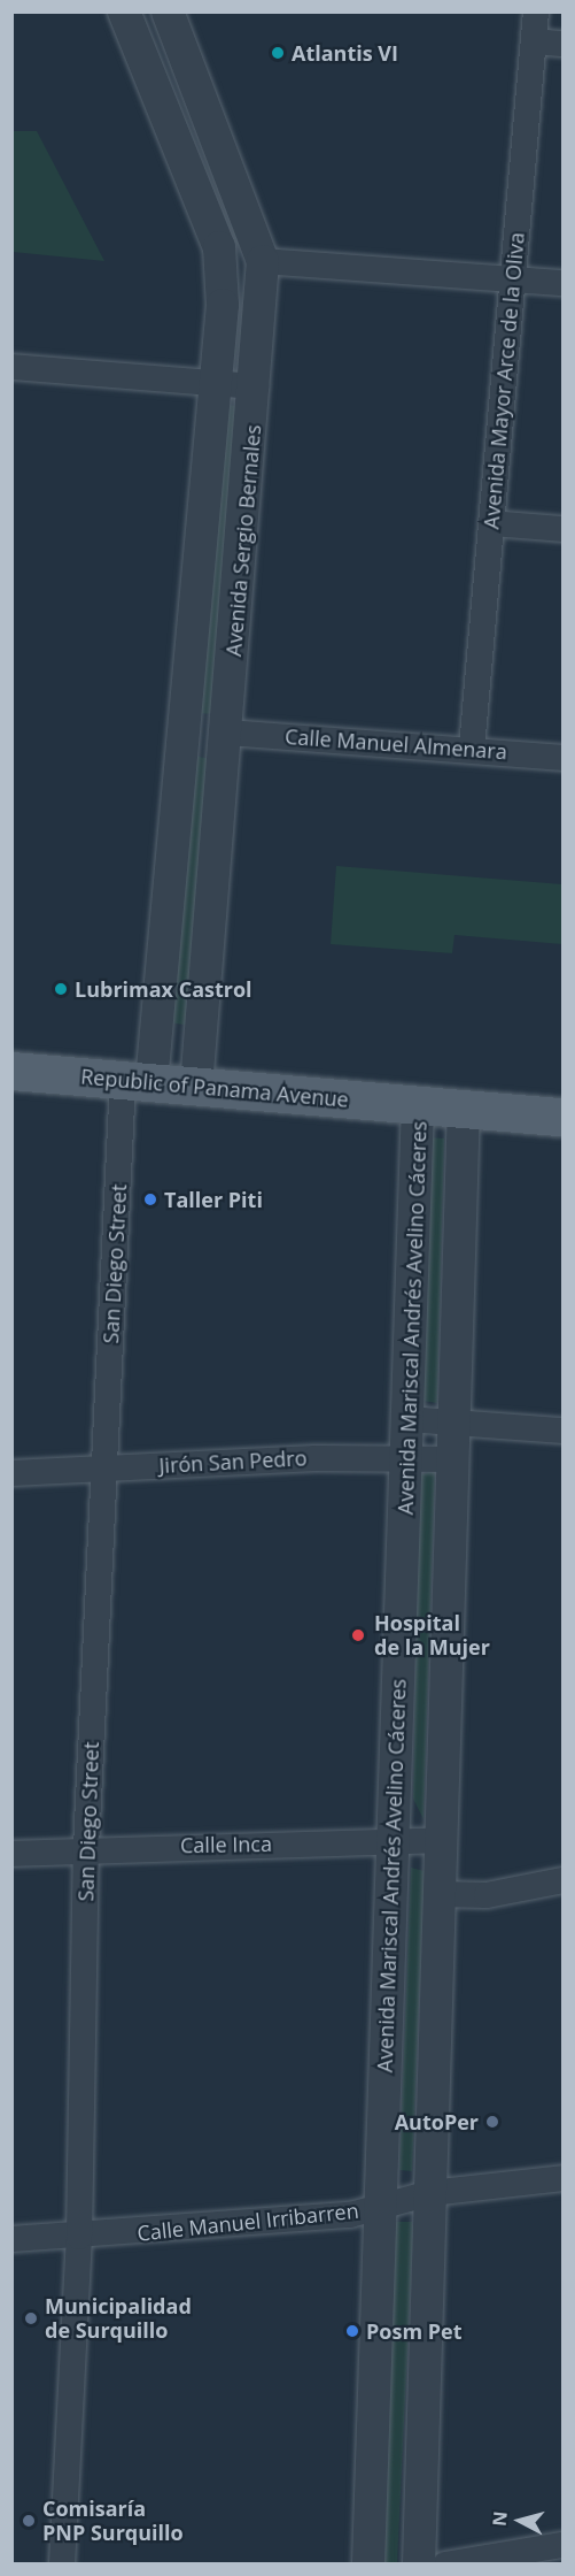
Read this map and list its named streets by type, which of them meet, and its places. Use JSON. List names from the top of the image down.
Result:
{
  "streets": {
    "main road": ["Republic of Panama Avenue"],
    "street": [
      "Avenida Mayor Arce de la Oliva",
      "Avenida Sergio Bernales",
      "Calle Manuel Almenara",
      "San Diego Street",
      "Avenida Mariscal Andrés Avelino Cáceres",
      "Jirón San Pedro",
      "Calle Inca",
      "Calle Manuel Irribarren"
    ]
  },
  "crossings": [
    ["Avenida Mayor Arce de la Oliva", "Calle Manuel Almenara"],
    ["Avenida Sergio Bernales", "Calle Manuel Almenara"],
    ["Avenida Sergio Bernales", "Republic of Panama Avenue"],
    ["Avenida Sergio Bernales", "San Diego Street"],
    ["Republic of Panama Avenue", "San Diego Street"],
    ["Republic of Panama Avenue", "Avenida Mariscal Andrés Avelino Cáceres"],
    ["San Diego Street", "Jirón San Pedro"],
    ["San Diego Street", "Calle Inca"],
    ["San Diego Street", "Calle Manuel Irribarren"],
    ["Avenida Mariscal Andrés Avelino Cáceres", "Jirón San Pedro"],
    ["Avenida Mariscal Andrés Avelino Cáceres", "Calle Inca"],
    ["Avenida Mariscal Andrés Avelino Cáceres", "Calle Manuel Irribarren"]
  ],
  "places": [
    "Atlantis VI",
    "Lubrimax Castrol",
    "Taller Piti",
    "Hospital de la Mujer",
    "AutoPer",
    "Municipalidad de Surquillo",
    "Posm Pet",
    "Comisaría PNP Surquillo"
  ],
  "north": "left"
}
